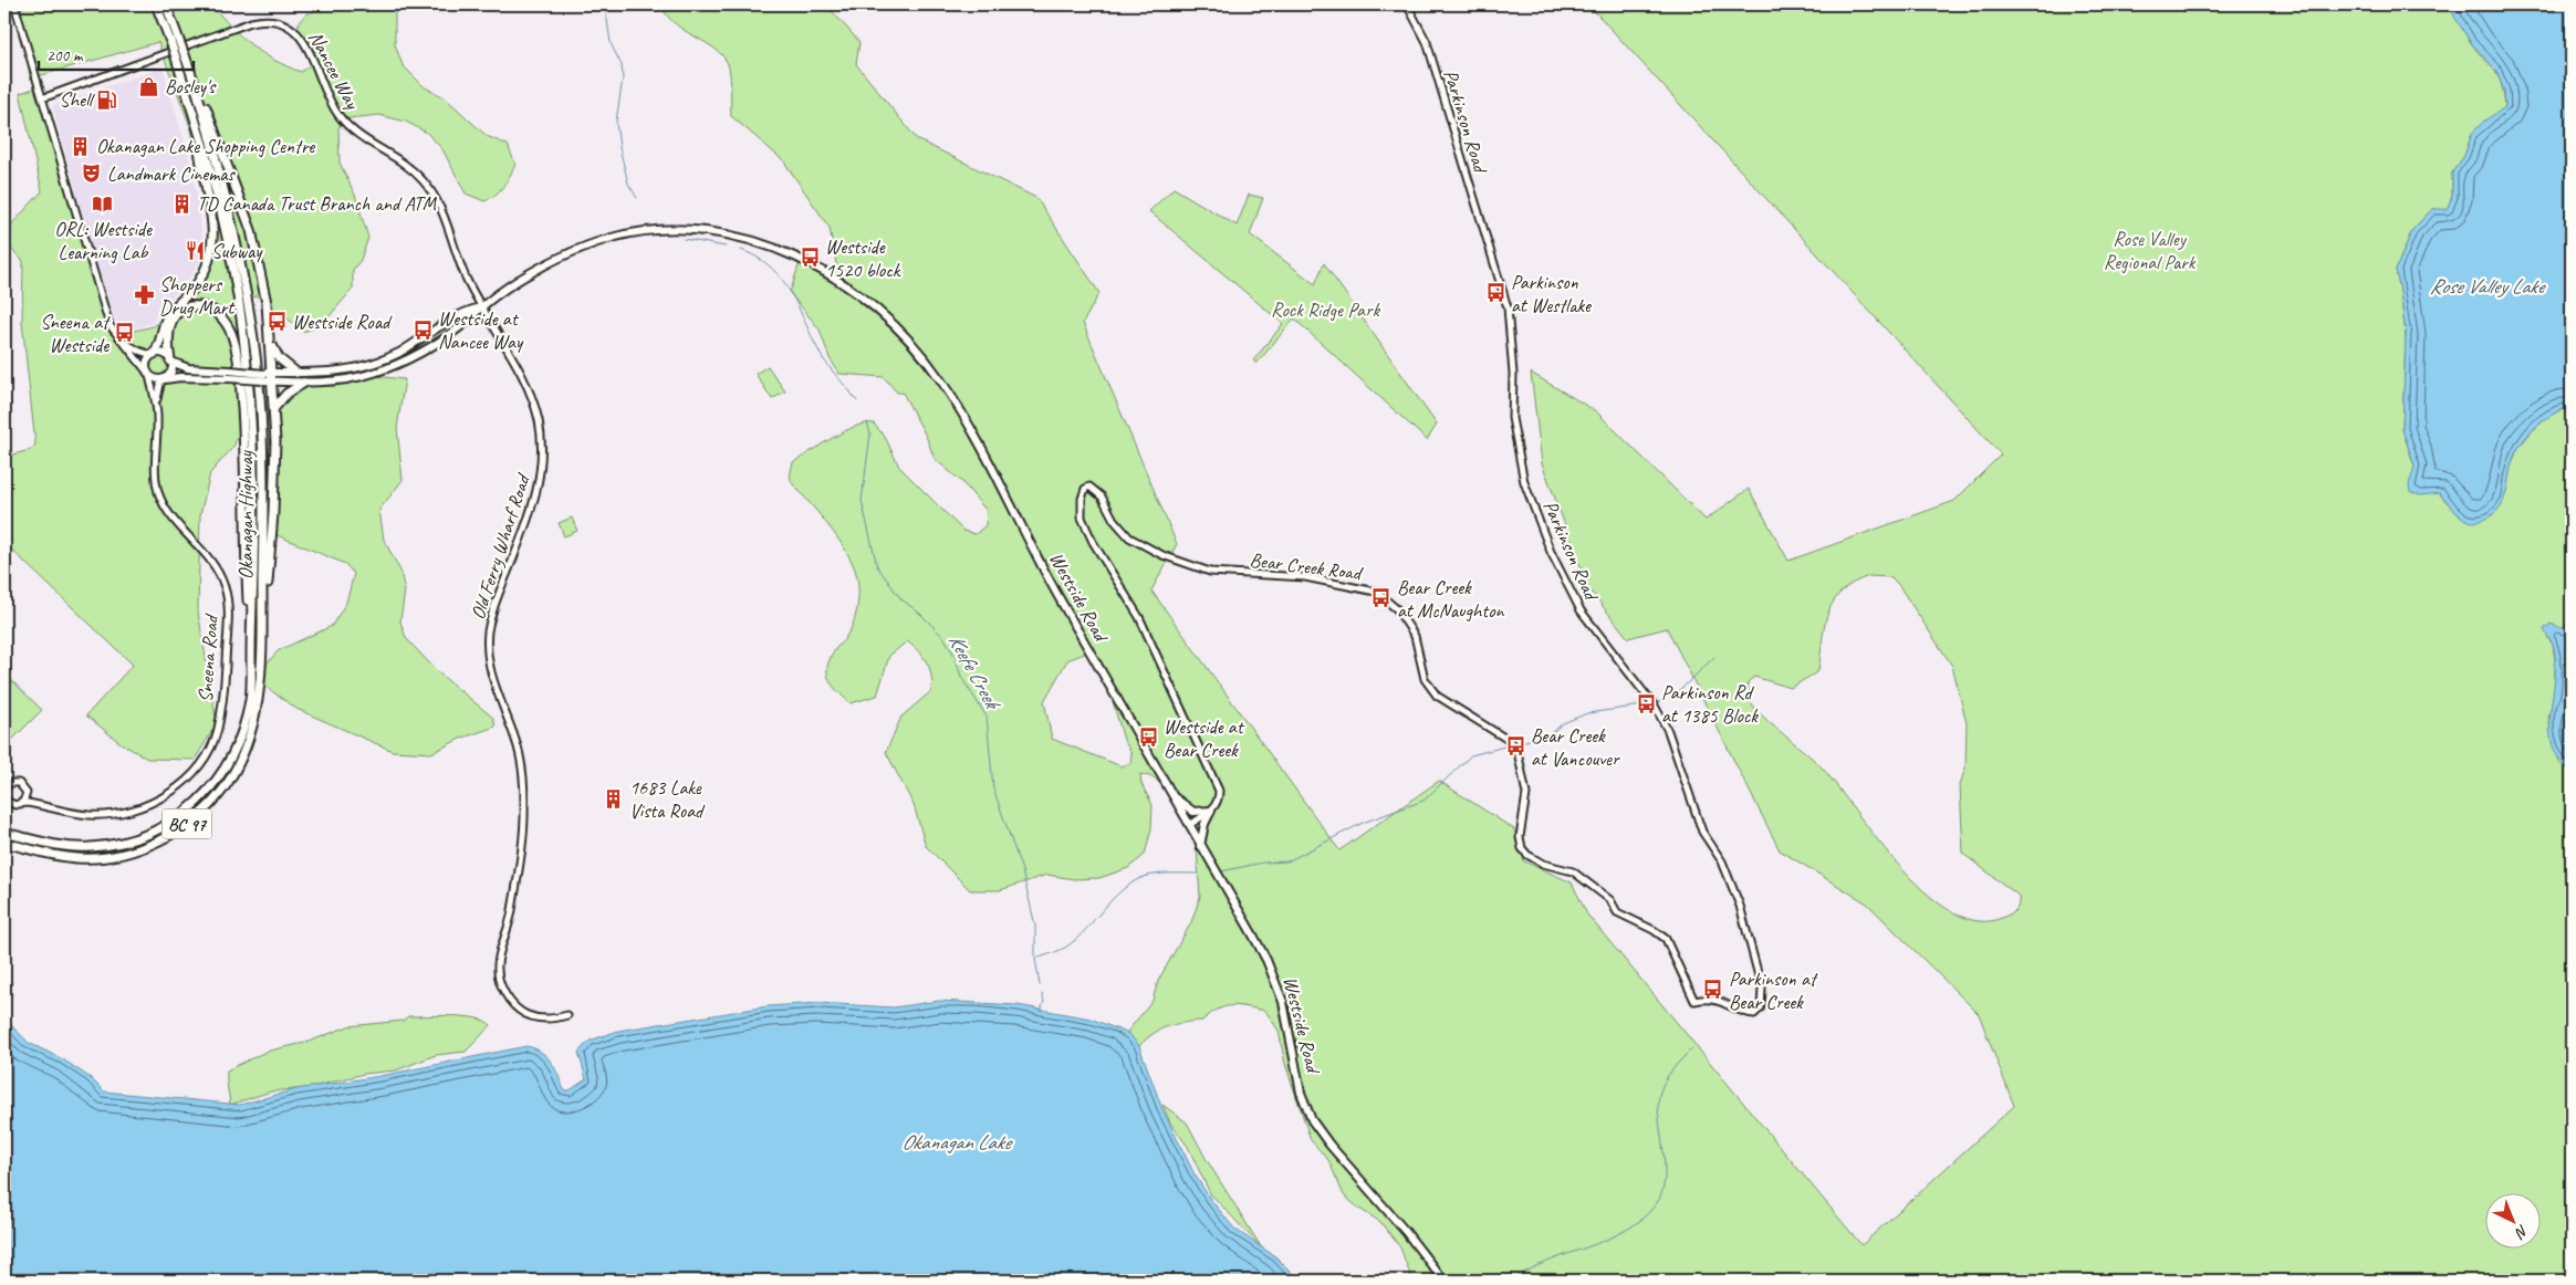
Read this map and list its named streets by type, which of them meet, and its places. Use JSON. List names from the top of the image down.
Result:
{
  "streets": {
    "highway": ["Okanagan Highway", "BC 97"],
    "main road": ["Westside Road"],
    "street": [
      "Nancee Way",
      "Parkinson Road",
      "Old Ferry Wharf Road",
      "Bear Creek Road",
      "Sneena Road"
    ]
  },
  "crossings": [
    ["Nancee Way", "Old Ferry Wharf Road"],
    ["Nancee Way", "Westside Road"],
    ["Nancee Way", "Sneena Road"],
    ["Parkinson Road", "Bear Creek Road"],
    ["Old Ferry Wharf Road", "Westside Road"],
    ["Westside Road", "Sneena Road"]
  ],
  "water": ["Rose Valley Lake", "Keefe Creek", "Okanagan Lake"],
  "parks": ["Rose Valley Regional Park", "Rock Ridge Park"],
  "places": {
    "shop": ["Bosley's"],
    "fuel station": ["Shell"],
    "building": ["Okanagan Lake Shopping Centre", "TD Canada Trust Branch and ATM", "1683 Lake Vista Road"],
    "theatre": ["Landmark Cinemas"],
    "library": ["ORL: Westside Learning Lab"],
    "restaurant": ["Subway"],
    "bus stop": [
      "Westside 1520 block",
      "Parkinson at Westlake",
      "Westside Road",
      "Westside at Nancee Way",
      "Sneena at Westside",
      "Bear Creek at McNaughton",
      "Parkinson Rd at 1385 Block",
      "Westside at Bear Creek",
      "Bear Creek at Vancouver",
      "Parkinson at Bear Creek"
    ],
    "pharmacy": ["Shoppers Drug Mart"]
  },
  "scale_bar": "200 m",
  "north": "bottom right"
}
